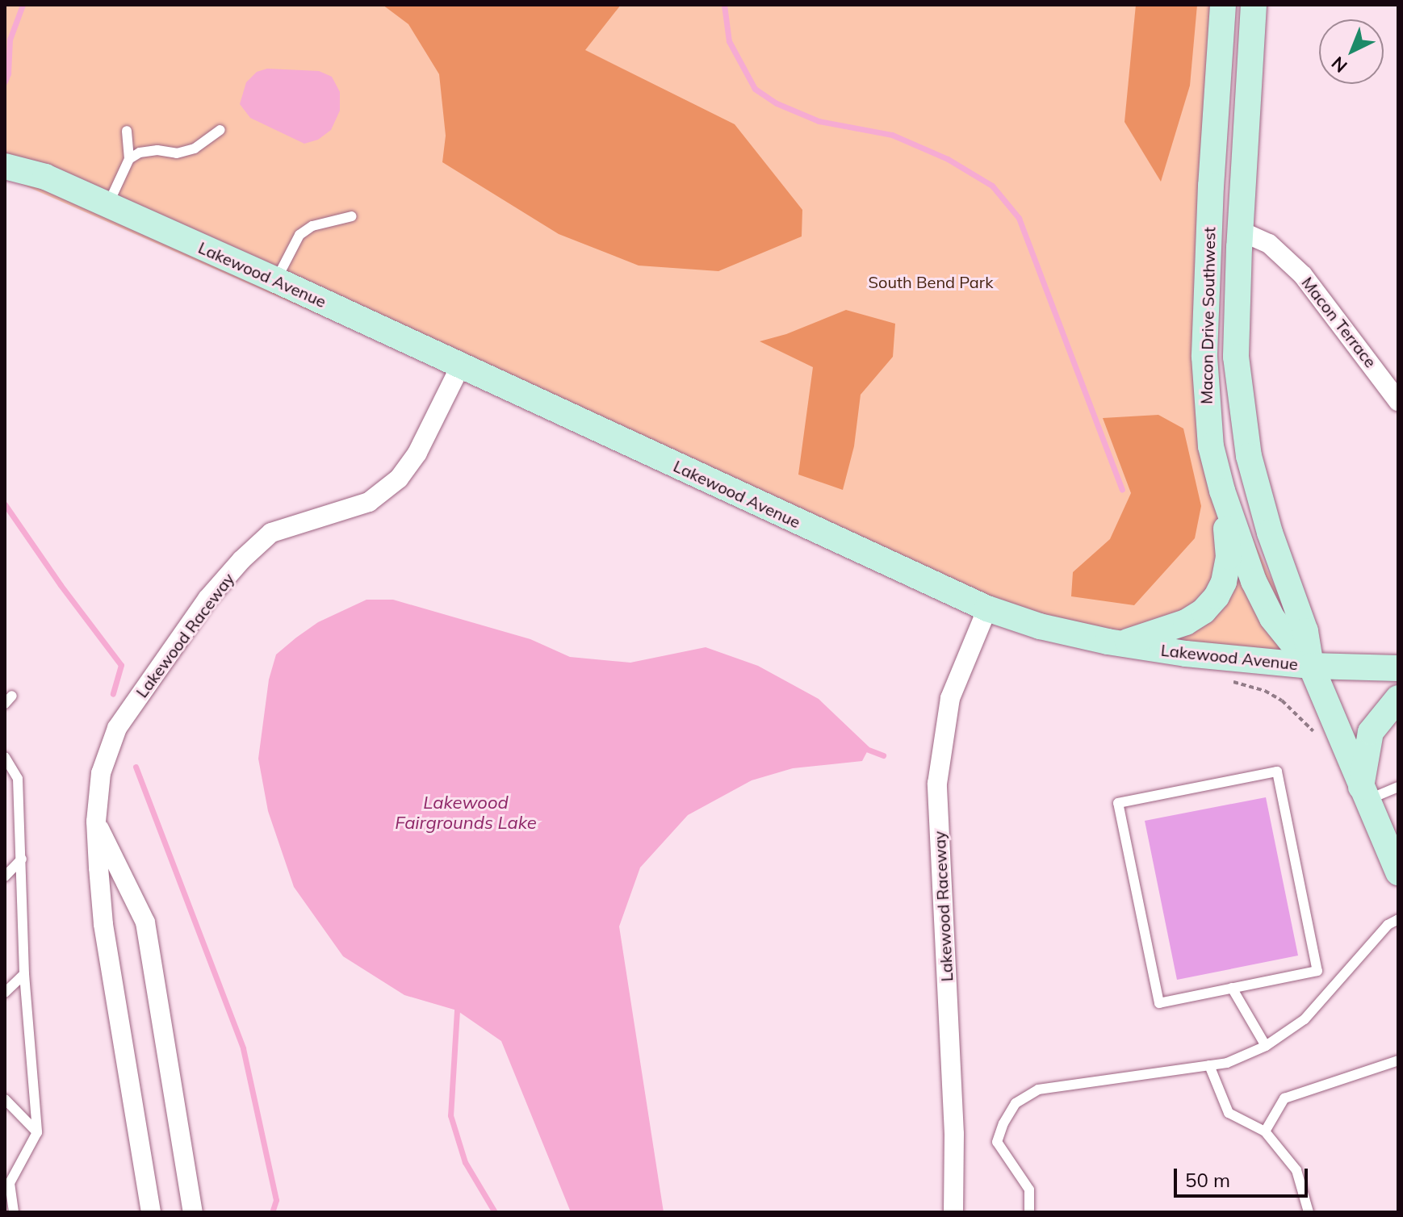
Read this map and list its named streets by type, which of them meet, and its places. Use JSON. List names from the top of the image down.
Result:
{
  "streets": {
    "main road": ["Lakewood Avenue", "Macon Drive Southwest"],
    "street": ["Macon Terrace", "Lakewood Raceway"]
  },
  "crossings": [
    ["Lakewood Avenue", "Macon Drive Southwest"],
    ["Lakewood Avenue", "Lakewood Raceway"],
    ["Macon Drive Southwest", "Macon Terrace"]
  ],
  "water": ["Lakewood Fairgrounds Lake"],
  "parks": ["South Bend Park"],
  "scale_bar": "50 m",
  "north": "bottom left"
}
